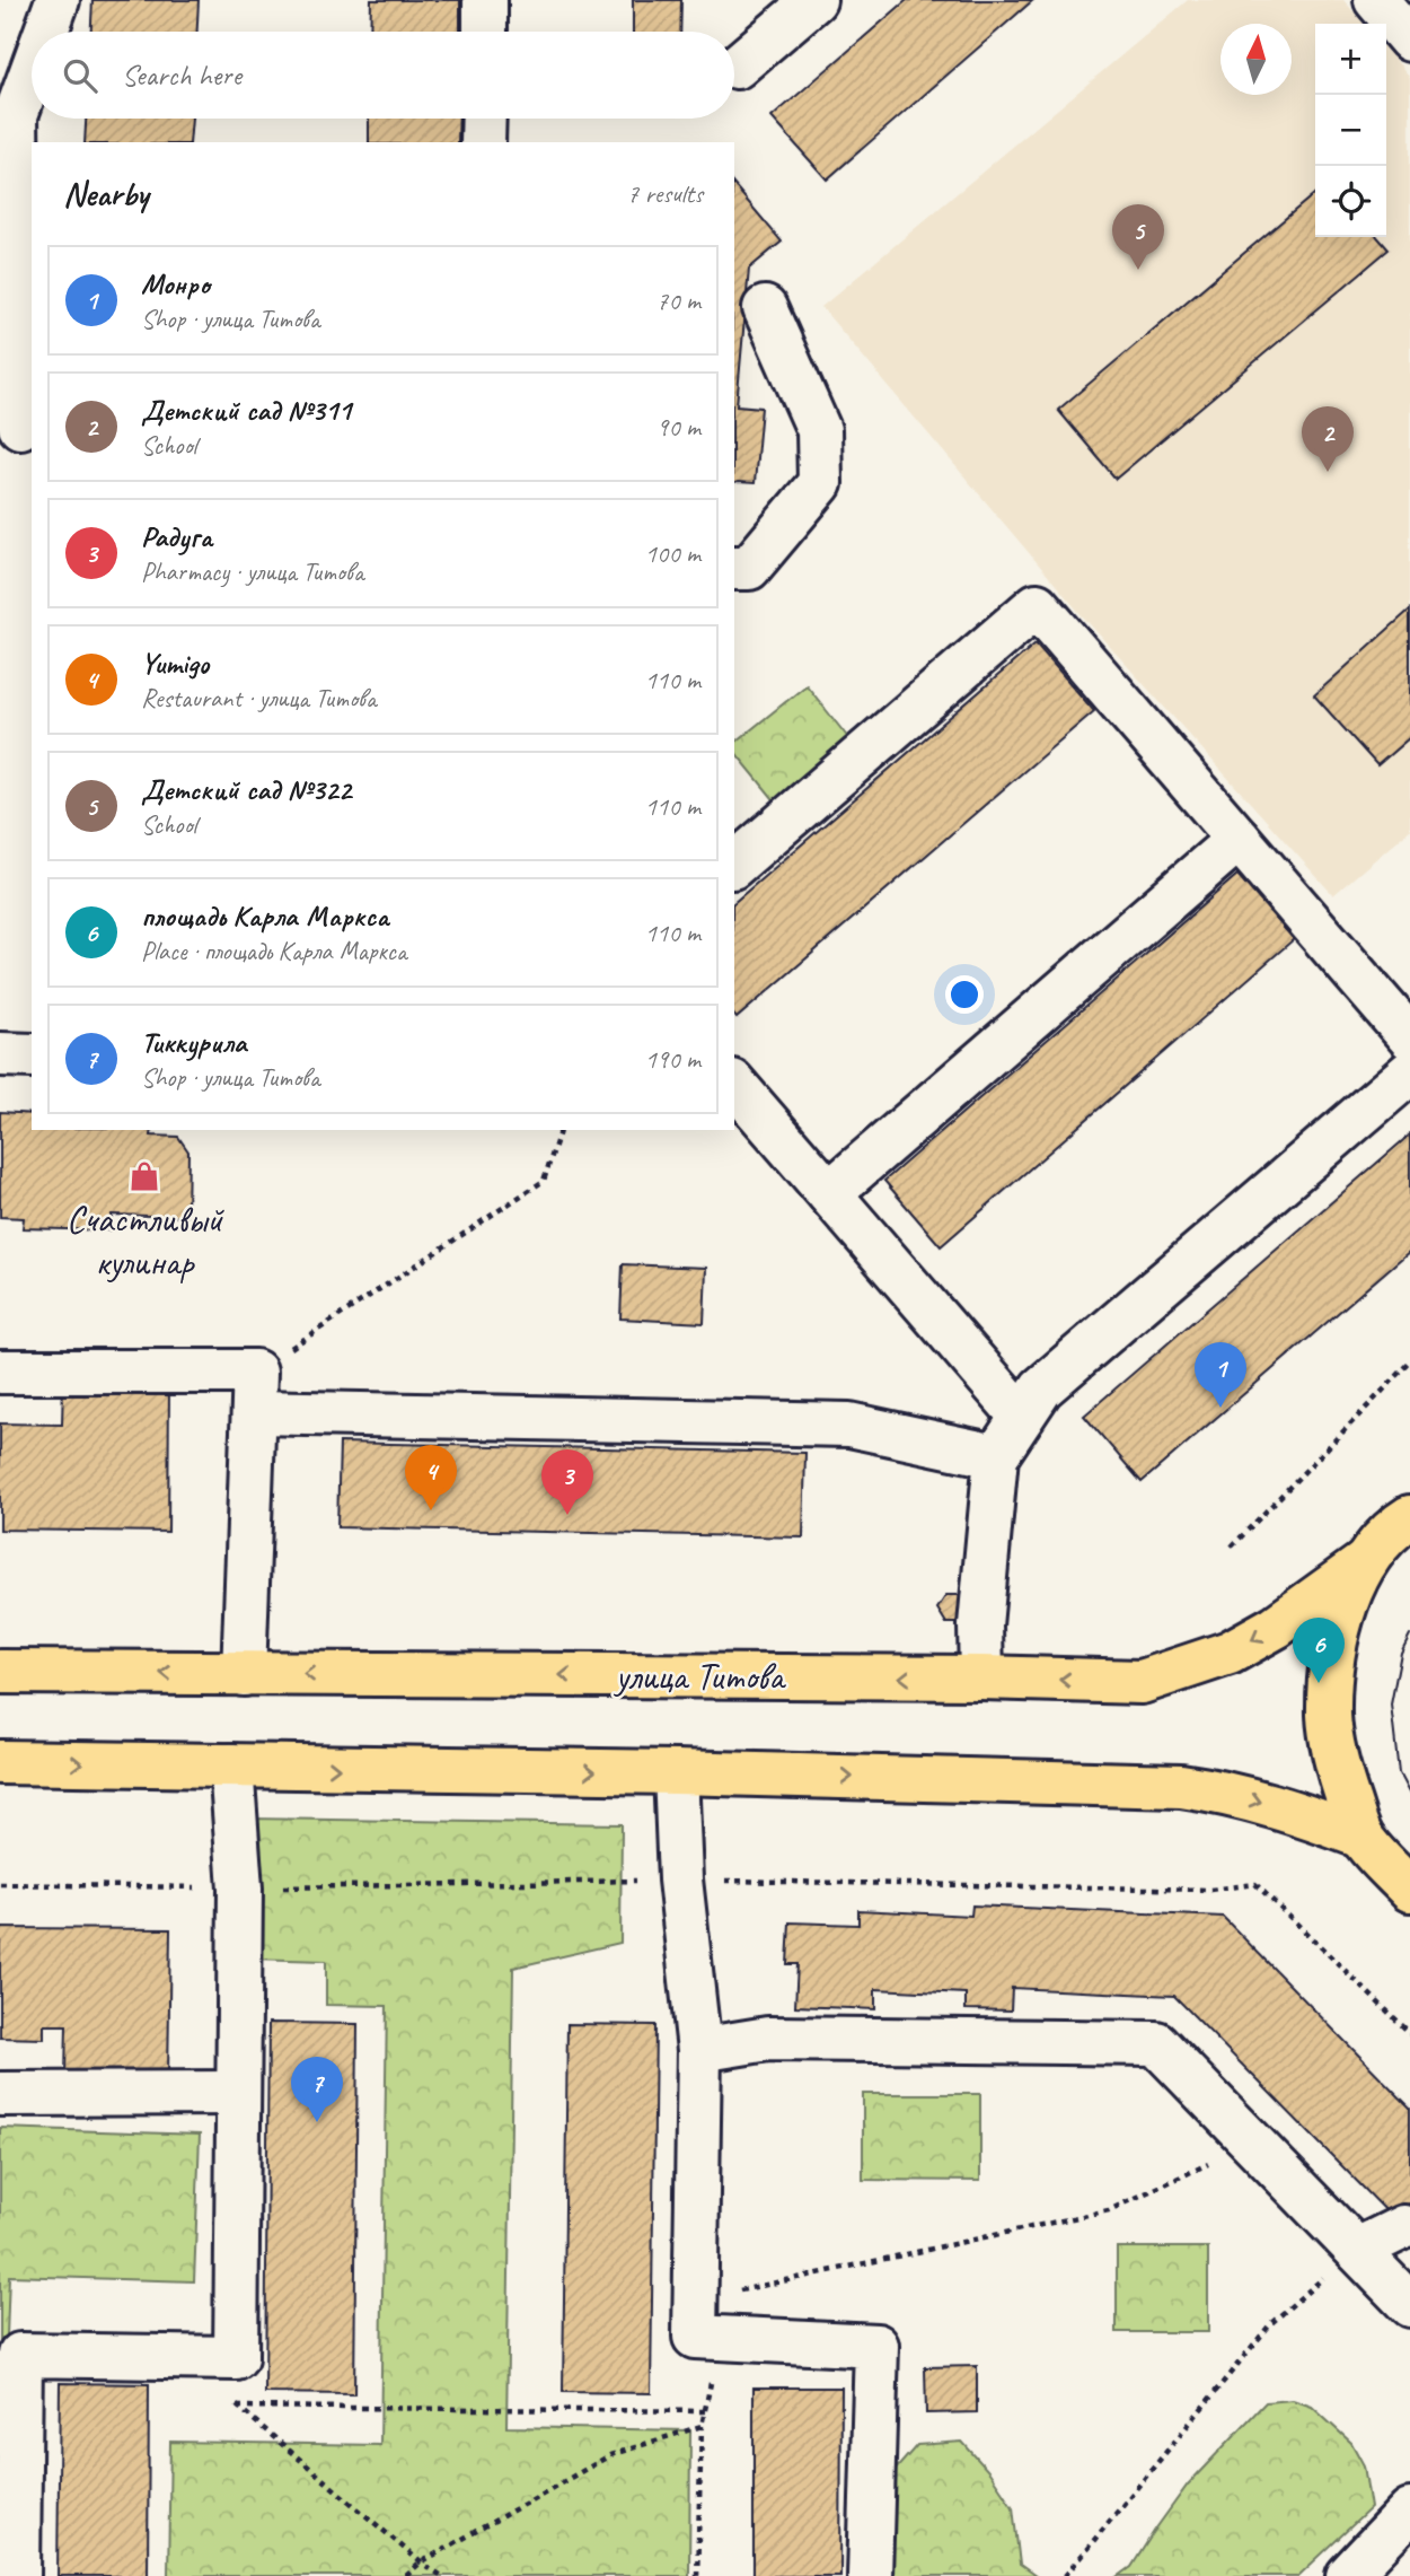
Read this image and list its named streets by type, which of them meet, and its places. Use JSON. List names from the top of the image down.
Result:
{
  "streets": {
    "main road": ["улица Титова"]
  },
  "places": {
    "shop": ["Счастливый кулинар"]
  },
  "north": "top",
  "page": {
    "map_buttons": ["+", "−"],
    "search": "Search here",
    "heading": ["Nearby", "7 results"],
    "pins": [
      "5",
      "2",
      "1",
      "4",
      "3",
      "6",
      "7"
    ],
    "list": [
      {
        "mark": "1",
        "name": "Монро",
        "note": "Shop · улица Титова",
        "value": "70 m"
      },
      {
        "mark": "2",
        "name": "Детский сад №311",
        "note": "School",
        "value": "90 m"
      },
      {
        "mark": "3",
        "name": "Радуга",
        "note": "Pharmacy · улица Титова",
        "value": "100 m"
      },
      {
        "mark": "4",
        "name": "Yumigo",
        "note": "Restaurant · улица Титова",
        "value": "110 m"
      },
      {
        "mark": "5",
        "name": "Детский сад №322",
        "note": "School",
        "value": "110 m"
      },
      {
        "mark": "6",
        "name": "площадь Карла Маркса",
        "note": "Place · площадь Карла Маркса",
        "value": "110 m"
      },
      {
        "mark": "7",
        "name": "Тиккурила",
        "note": "Shop · улица Титова",
        "value": "190 m"
      }
    ]
  }
}
